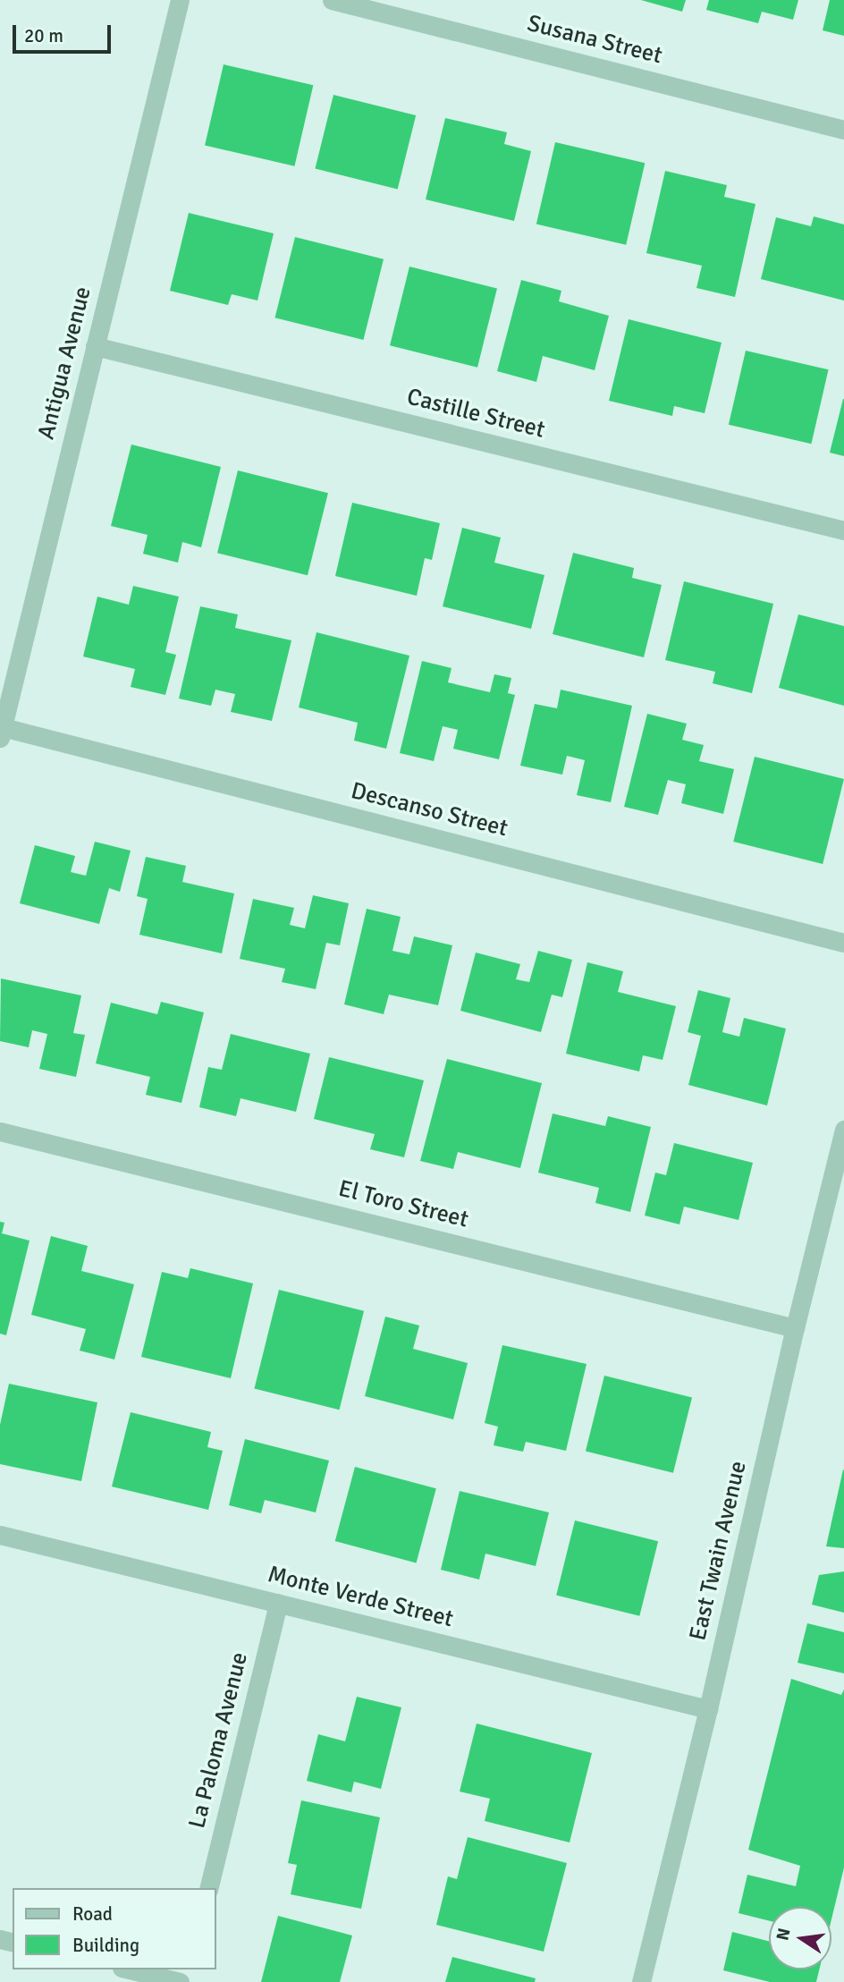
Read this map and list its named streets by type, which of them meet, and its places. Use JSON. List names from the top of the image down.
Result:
{
  "streets": {
    "street": [
      "Susana Street",
      "Antigua Avenue",
      "Castille Street",
      "Descanso Street",
      "El Toro Street",
      "East Twain Avenue",
      "Monte Verde Street",
      "La Paloma Avenue"
    ]
  },
  "crossings": [
    ["Antigua Avenue", "Castille Street"],
    ["Antigua Avenue", "Descanso Street"],
    ["El Toro Street", "East Twain Avenue"],
    ["East Twain Avenue", "Monte Verde Street"],
    ["Monte Verde Street", "La Paloma Avenue"]
  ],
  "legend": ["Road", "Building"],
  "scale_bar": "20 m",
  "north": "left"
}
